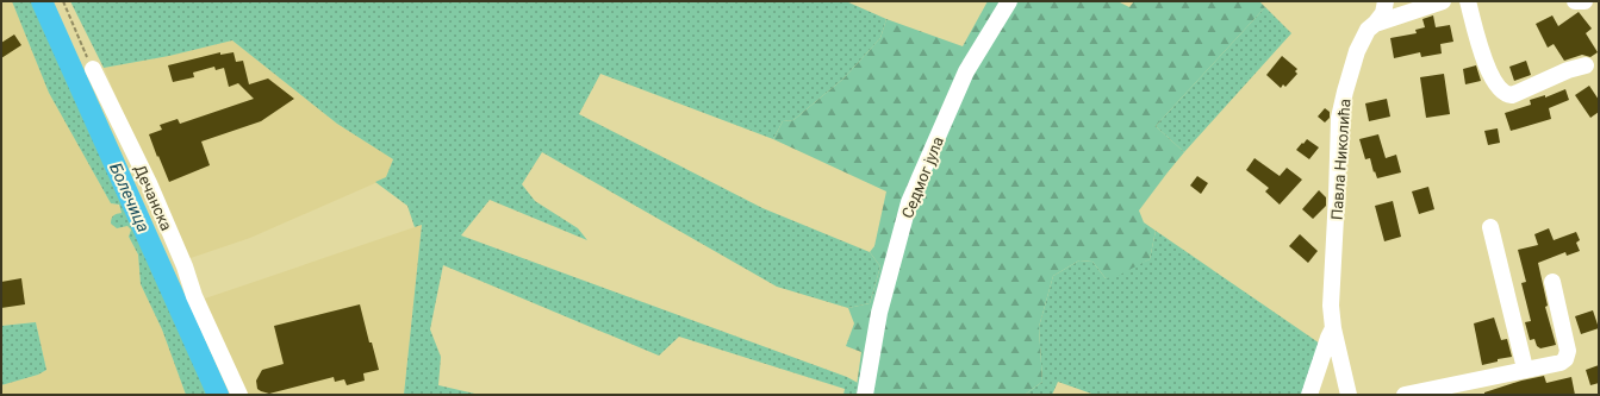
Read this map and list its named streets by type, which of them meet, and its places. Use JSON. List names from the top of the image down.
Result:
{
  "streets": {
    "street": ["Павла Николића", "Седмог јула", "Дечанска"]
  },
  "water": ["Болечица"]
}
